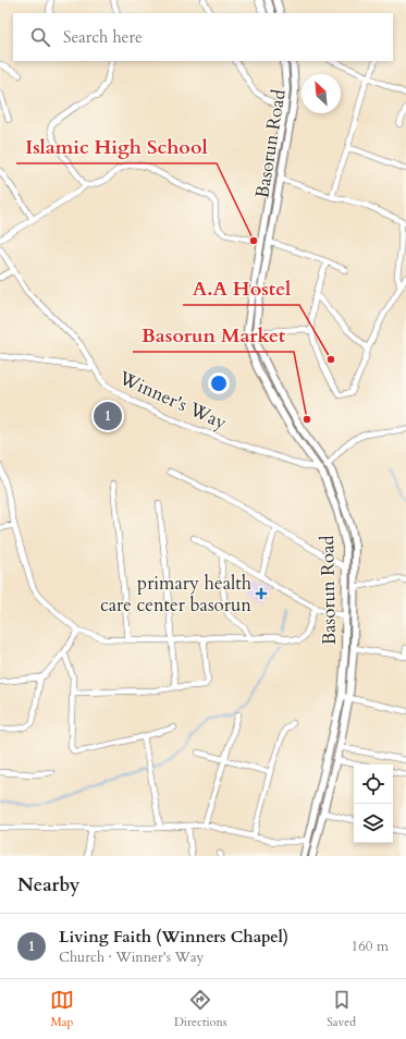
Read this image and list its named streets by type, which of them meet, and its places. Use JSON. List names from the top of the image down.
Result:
{
  "streets": {
    "main road": ["Basorun Road"],
    "street": ["Winner's Way"]
  },
  "crossings": [
    ["Basorun Road", "Winner's Way"]
  ],
  "places": {
    "other": ["Islamic High School", "A.A Hostel", "Basorun Market"],
    "health": ["primary health care center basorun"]
  },
  "north": "top left",
  "page": {
    "search": "Search here",
    "pins": "1",
    "heading": "Nearby",
    "list": [
      {
        "mark": "1",
        "name": "Living Faith (Winners Chapel)",
        "note": "Church · Winner's Way",
        "value": "160 m"
      }
    ],
    "nav": ["Map", "Directions", "Saved"]
  }
}
